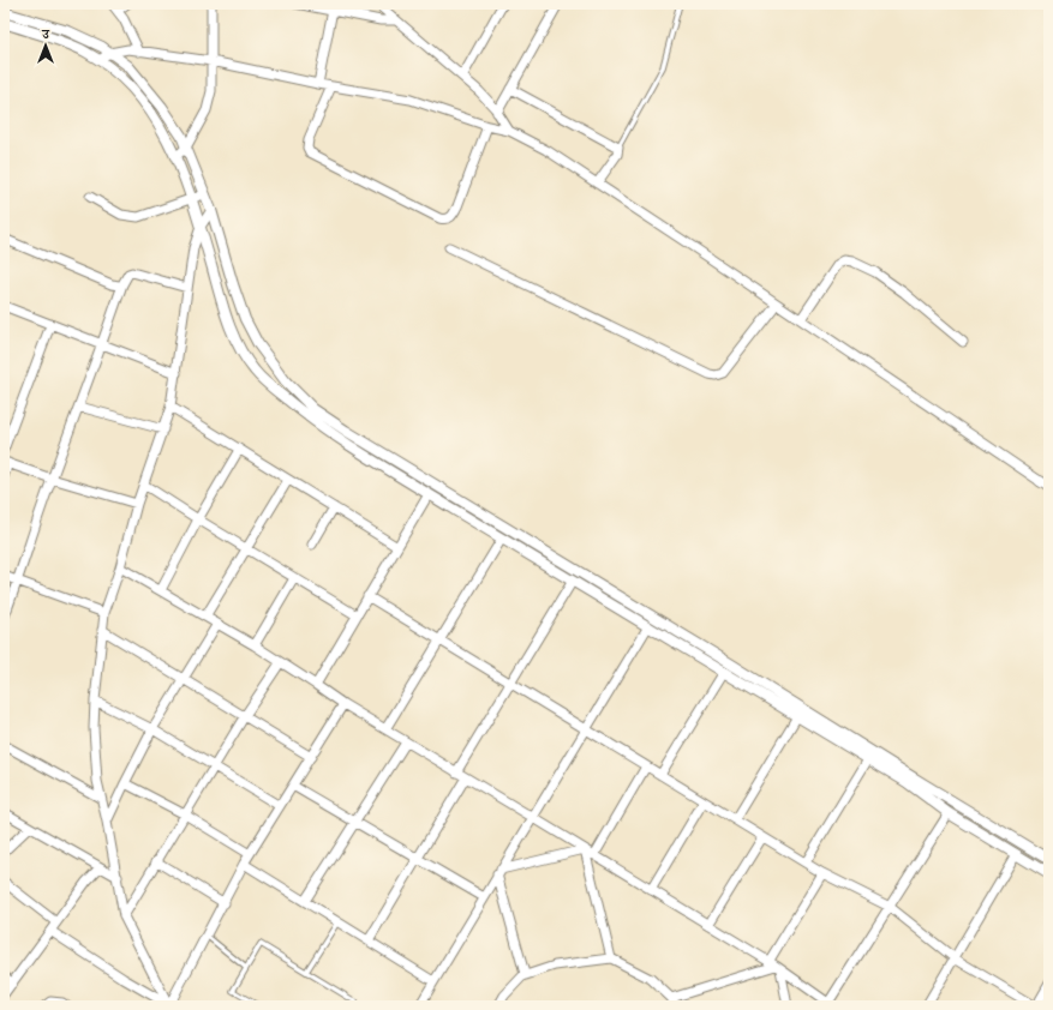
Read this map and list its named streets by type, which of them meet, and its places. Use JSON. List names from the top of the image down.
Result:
{
  "north": "top"
}
